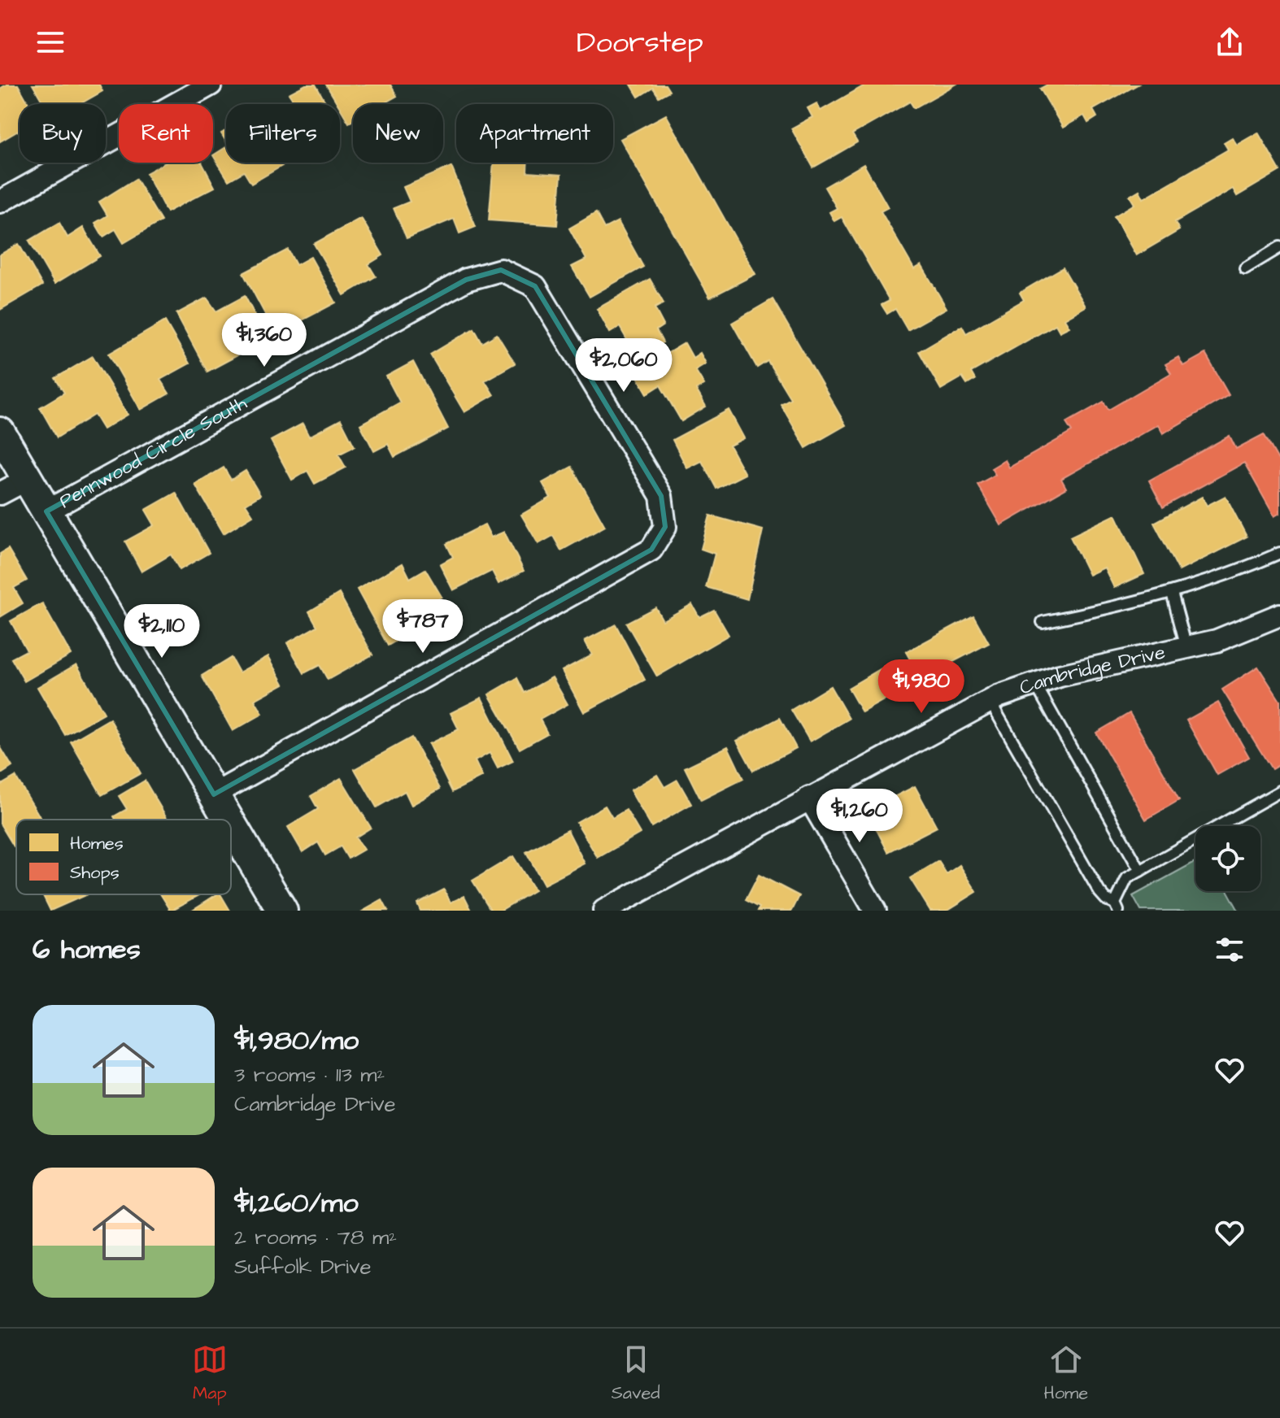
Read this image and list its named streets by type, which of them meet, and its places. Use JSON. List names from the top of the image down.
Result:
{
  "streets": {
    "street": ["Pennwood Circle South", "Cambridge Drive"]
  },
  "legend": ["Homes", "Shops"],
  "page": {
    "header": "Doorstep",
    "chip": [
      "Buy",
      "Rent",
      "Filters",
      "New",
      "Apartment"
    ],
    "price": [
      "$1,360",
      "$2,060",
      "$787",
      "$2,110",
      "$1,980",
      "$1,260"
    ],
    "heading": "6 homes",
    "list": [
      {
        "name": "$1,980/mo",
        "note": "3 rooms · 113 m² · Cambridge Drive"
      },
      {
        "name": "$1,260/mo",
        "note": "2 rooms · 78 m² · Suffolk Drive"
      }
    ],
    "tabs": ["Map", "Saved", "Home"]
  }
}
